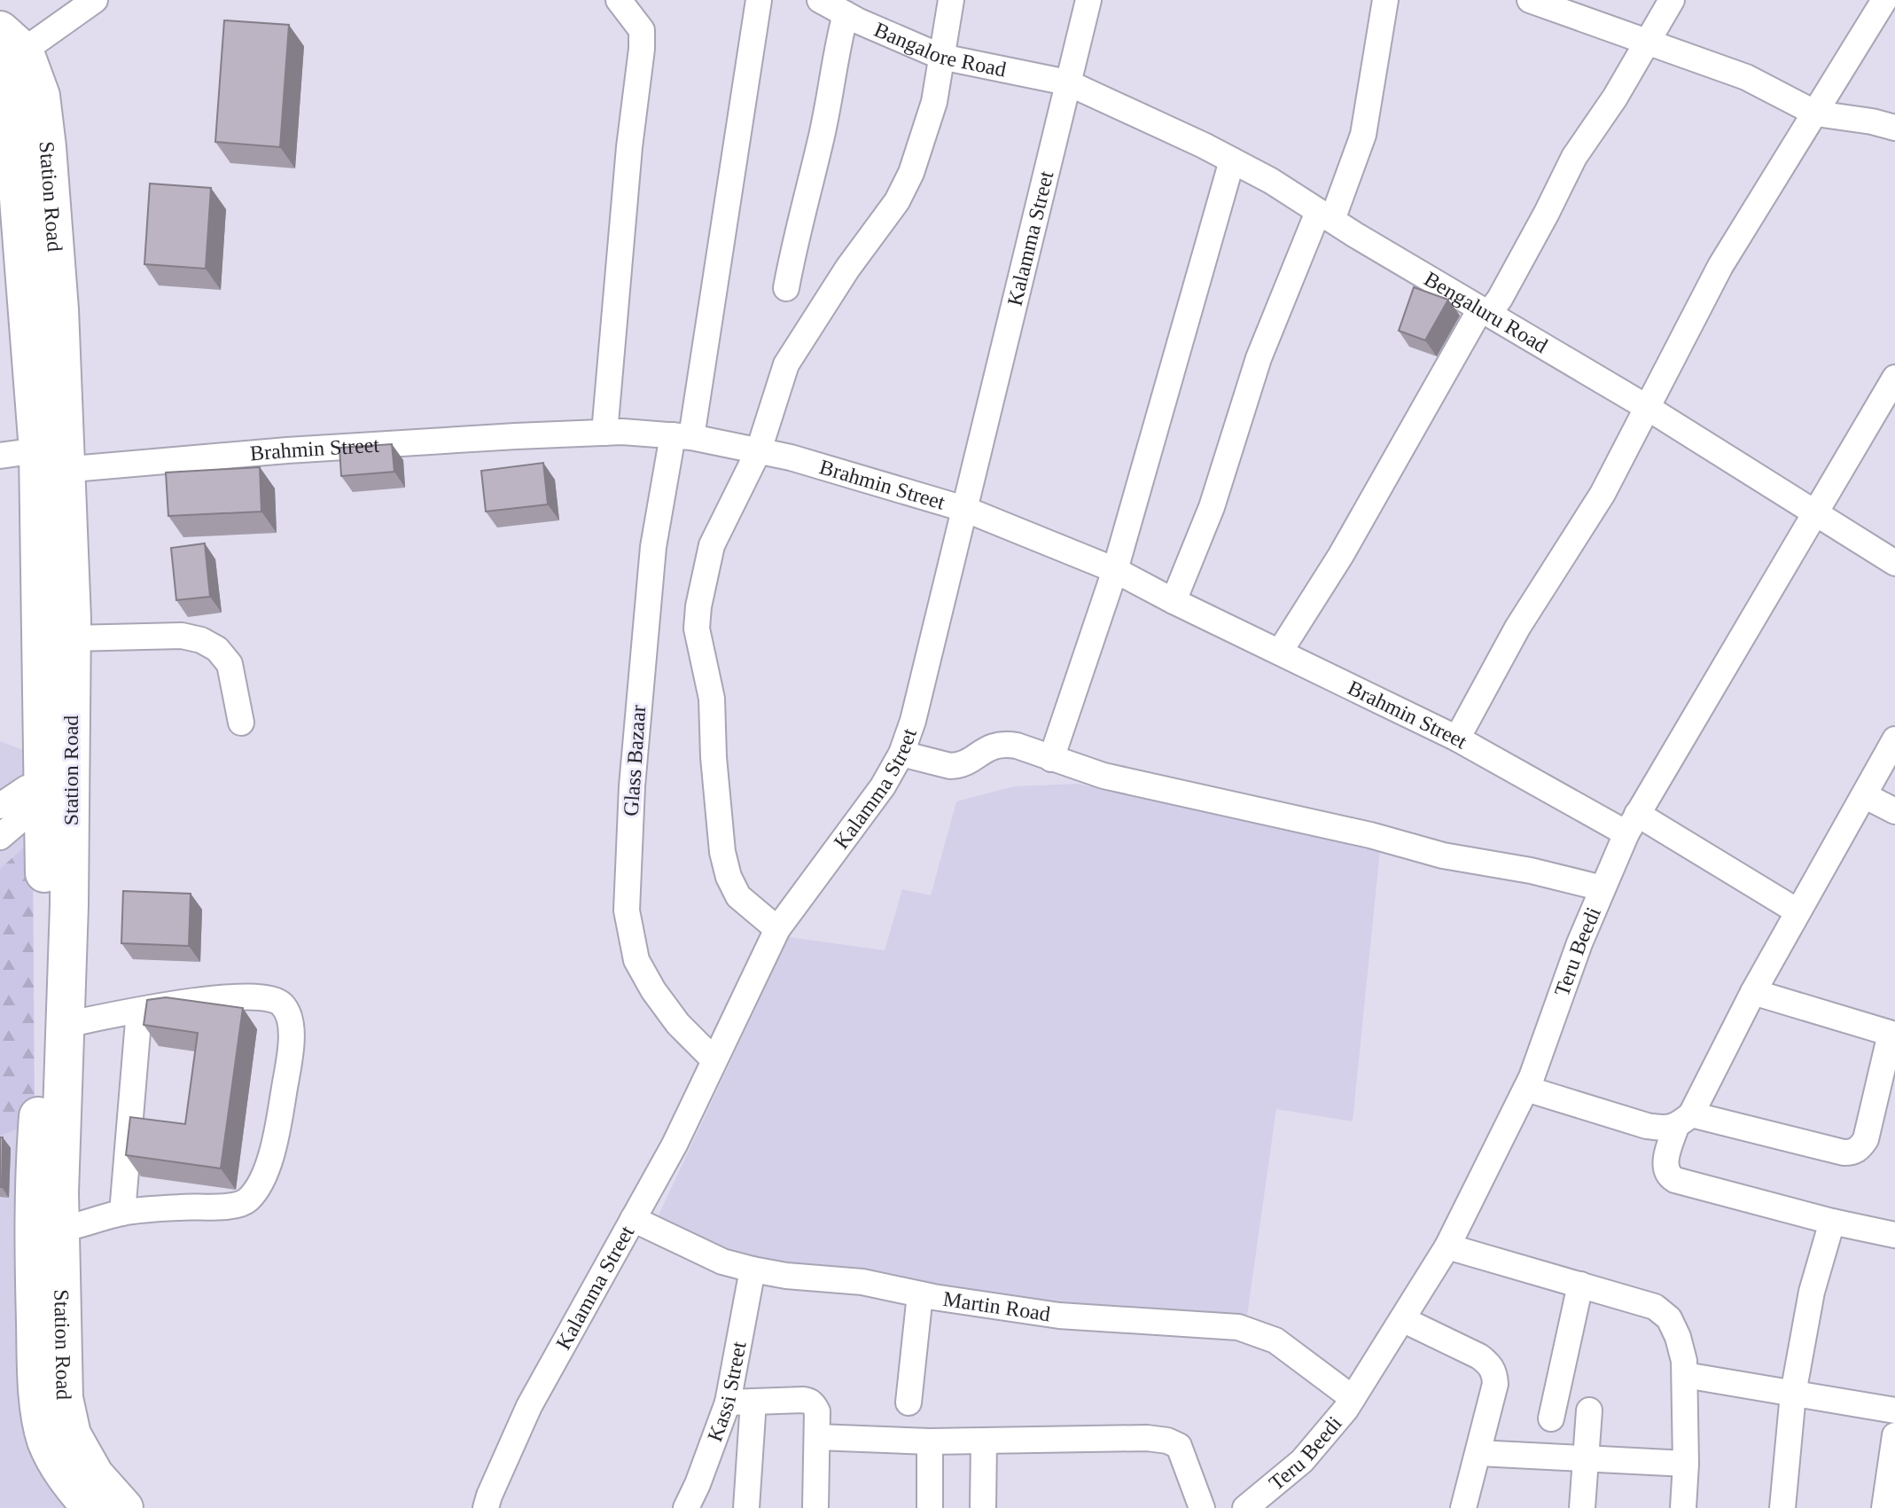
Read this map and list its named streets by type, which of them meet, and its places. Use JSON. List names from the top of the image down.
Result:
{
  "streets": {
    "highway": ["Station Road"],
    "street": [
      "Bangalore Road",
      "Kalamma Street",
      "Bengaluru Road",
      "Brahmin Street",
      "Glass Bazaar",
      "Teru Beedi",
      "Martin Road",
      "Kassi Street"
    ]
  },
  "crossings": [
    ["Bangalore Road", "Kalamma Street"],
    ["Bangalore Road", "Bengaluru Road"],
    ["Station Road", "Brahmin Street"],
    ["Kalamma Street", "Bengaluru Road"],
    ["Kalamma Street", "Brahmin Street"],
    ["Kalamma Street", "Glass Bazaar"],
    ["Kalamma Street", "Martin Road"],
    ["Bengaluru Road", "Teru Beedi"],
    ["Brahmin Street", "Glass Bazaar"],
    ["Brahmin Street", "Teru Beedi"],
    ["Teru Beedi", "Martin Road"],
    ["Martin Road", "Kassi Street"]
  ]
}
